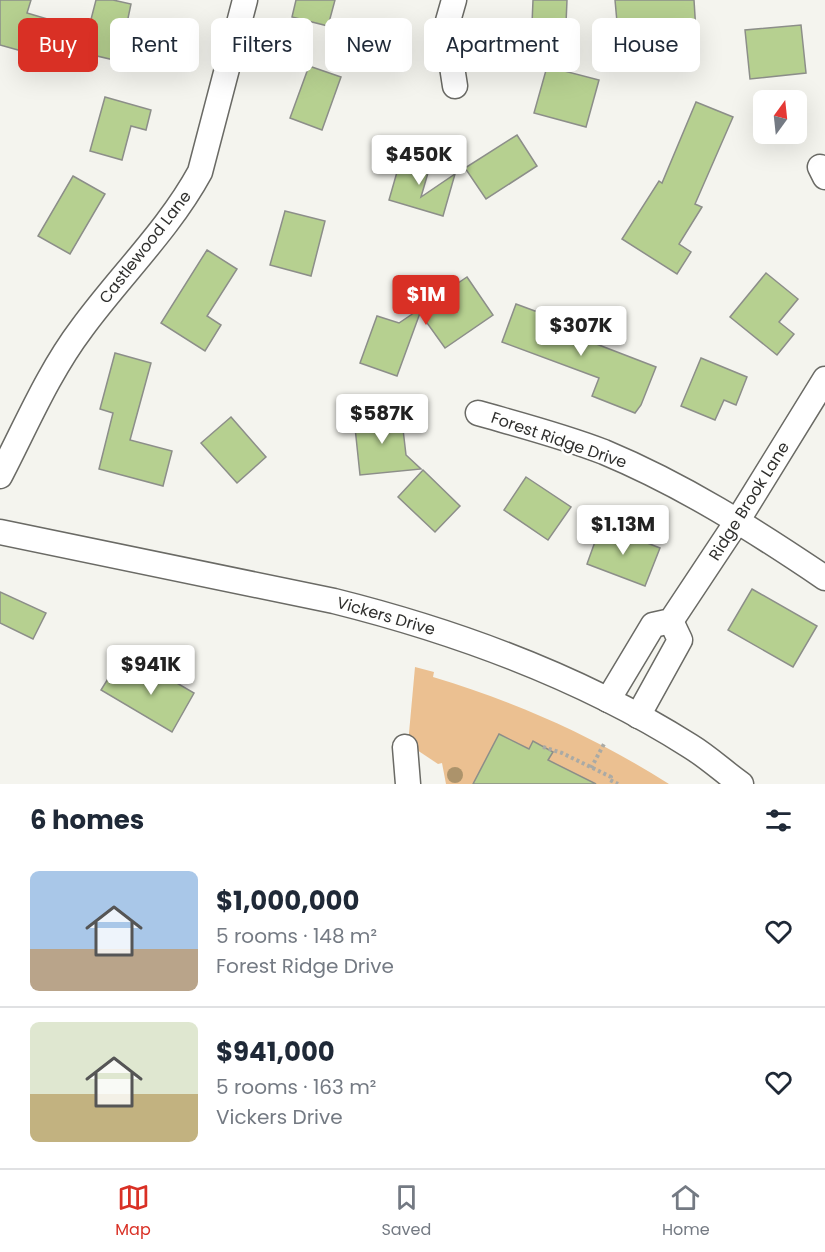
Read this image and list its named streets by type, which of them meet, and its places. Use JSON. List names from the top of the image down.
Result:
{
  "streets": {
    "street": [
      "Castlewood Lane",
      "Forest Ridge Drive",
      "Ridge Brook Lane",
      "Vickers Drive"
    ]
  },
  "crossings": [
    ["Forest Ridge Drive", "Ridge Brook Lane"],
    ["Ridge Brook Lane", "Vickers Drive"]
  ],
  "north": "top",
  "page": {
    "chip": [
      "Buy",
      "Rent",
      "Filters",
      "New",
      "Apartment",
      "House"
    ],
    "price": [
      "$450K",
      "$1M",
      "$307K",
      "$587K",
      "$1.13M",
      "$941K"
    ],
    "heading": "6 homes",
    "list": [
      {
        "name": "$1,000,000",
        "note": "5 rooms · 148 m² · Forest Ridge Drive"
      },
      {
        "name": "$941,000",
        "note": "5 rooms · 163 m² · Vickers Drive"
      }
    ],
    "tabs": ["Map", "Saved", "Home"]
  }
}
